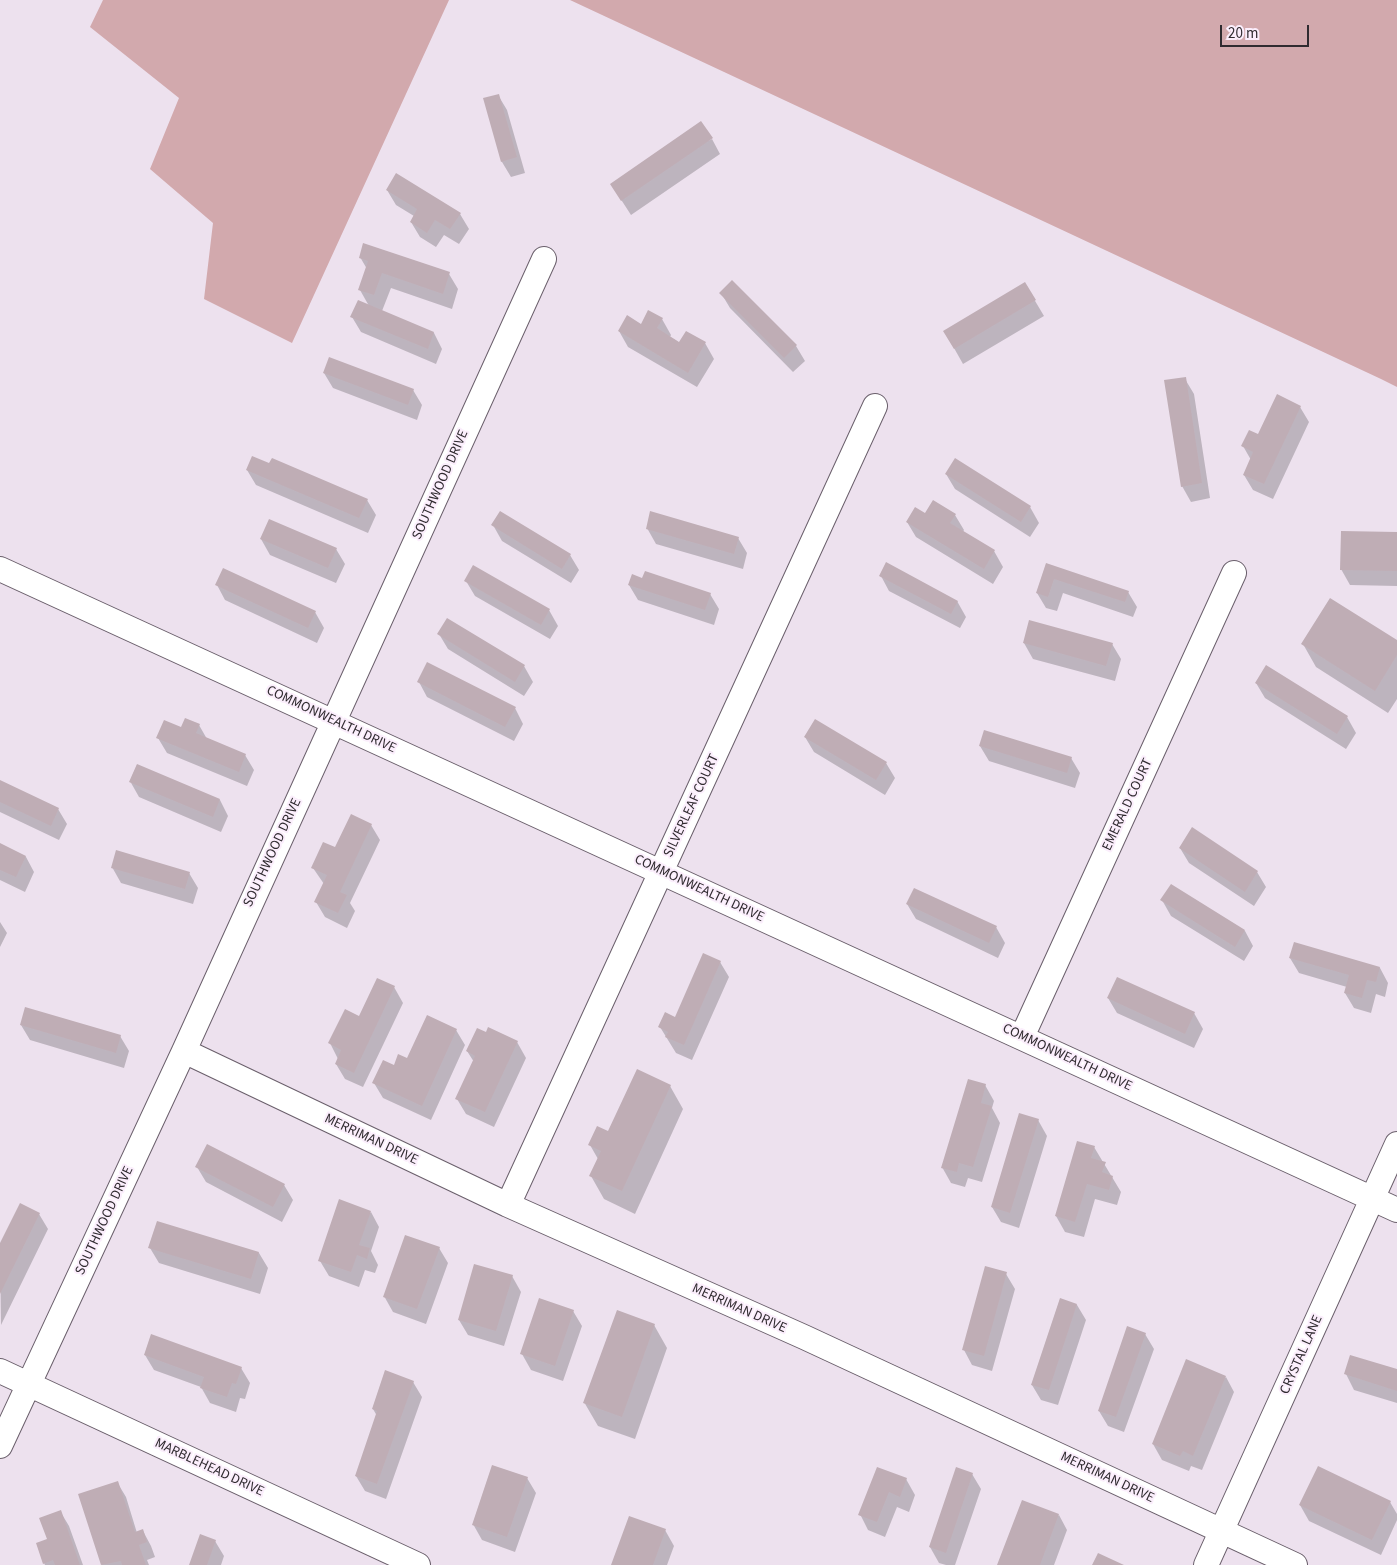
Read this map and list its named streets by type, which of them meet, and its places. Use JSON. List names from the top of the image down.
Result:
{
  "streets": {
    "street": [
      "SOUTHWOOD DRIVE",
      "COMMONWEALTH DRIVE",
      "EMERALD COURT",
      "SILVERLEAF COURT",
      "MERRIMAN DRIVE",
      "CRYSTAL LANE",
      "MARBLEHEAD DRIVE"
    ]
  },
  "crossings": [
    ["SOUTHWOOD DRIVE", "COMMONWEALTH DRIVE"],
    ["SOUTHWOOD DRIVE", "MERRIMAN DRIVE"],
    ["SOUTHWOOD DRIVE", "MARBLEHEAD DRIVE"],
    ["COMMONWEALTH DRIVE", "EMERALD COURT"],
    ["COMMONWEALTH DRIVE", "SILVERLEAF COURT"],
    ["COMMONWEALTH DRIVE", "CRYSTAL LANE"],
    ["SILVERLEAF COURT", "MERRIMAN DRIVE"],
    ["MERRIMAN DRIVE", "CRYSTAL LANE"]
  ],
  "scale_bar": "20 m"
}
